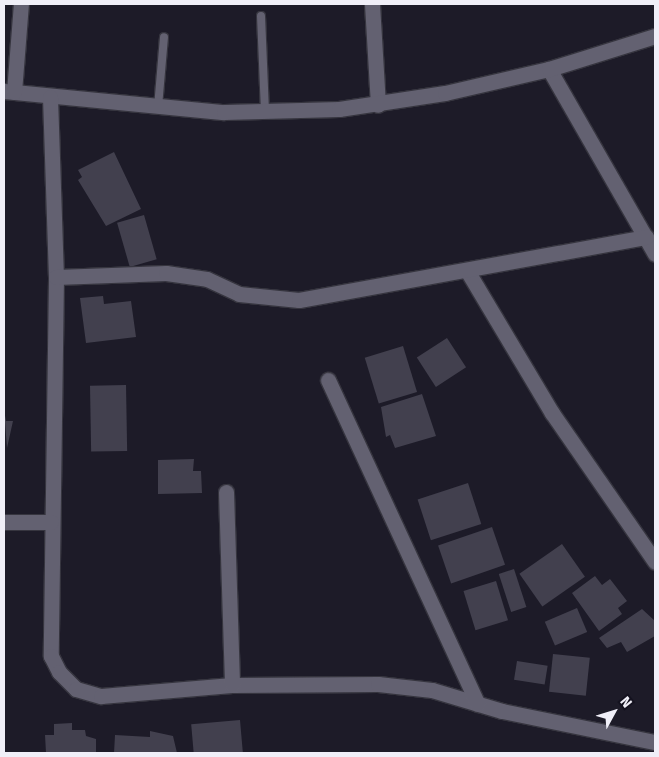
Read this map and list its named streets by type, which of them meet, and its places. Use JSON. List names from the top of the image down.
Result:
{
  "north": "top right"
}
